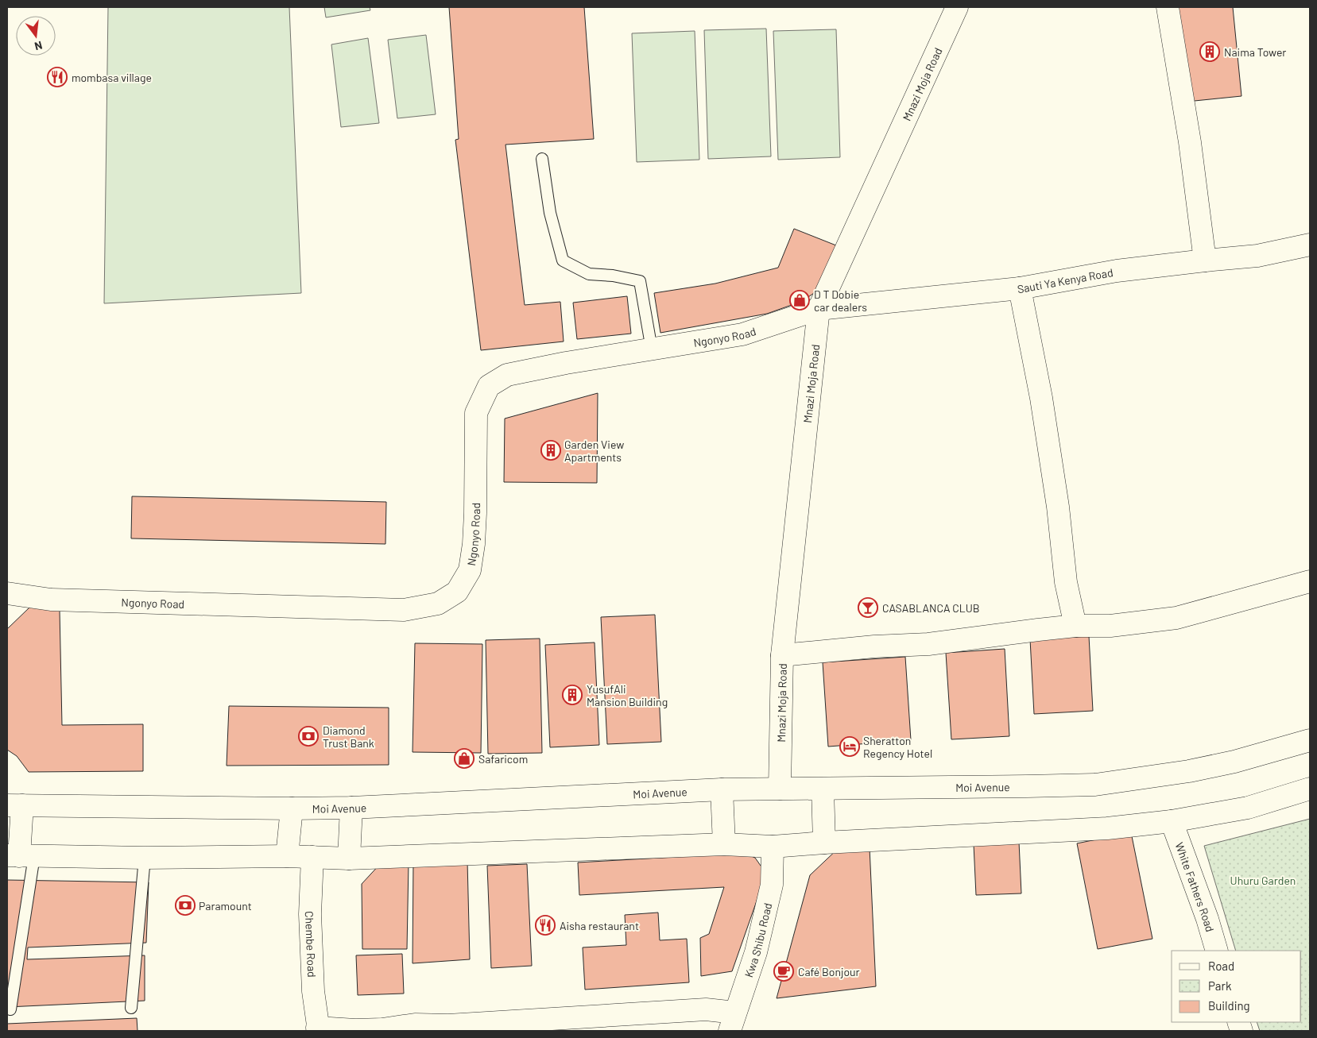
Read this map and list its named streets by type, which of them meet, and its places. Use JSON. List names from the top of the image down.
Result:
{
  "streets": {
    "main road": [
      "Mnazi Moja Road",
      "Sauti Ya Kenya Road",
      "Ngonyo Road",
      "Moi Avenue",
      "White Fathers Road",
      "Kwa Shibu Road",
      "Chembe Road"
    ]
  },
  "crossings": [
    ["Mnazi Moja Road", "Sauti Ya Kenya Road"],
    ["Mnazi Moja Road", "Ngonyo Road"],
    ["Mnazi Moja Road", "Moi Avenue"],
    ["Sauti Ya Kenya Road", "Ngonyo Road"]
  ],
  "parks": ["Uhuru Garden"],
  "places": {
    "building": ["Naima Tower", "Garden View Apartments", "YusufAli Mansion Building"],
    "restaurant": ["mombasa village", "Aisha restaurant"],
    "shop": ["D T Dobie car dealers", "Safaricom"],
    "bar": ["CASABLANCA CLUB"],
    "bank": ["Diamond Trust Bank", "Paramount"],
    "hotel": ["Sheratton Regency Hotel"],
    "cafe": ["Café Bonjour"]
  },
  "legend": ["Road", "Park", "Building"],
  "north": "bottom"
}
